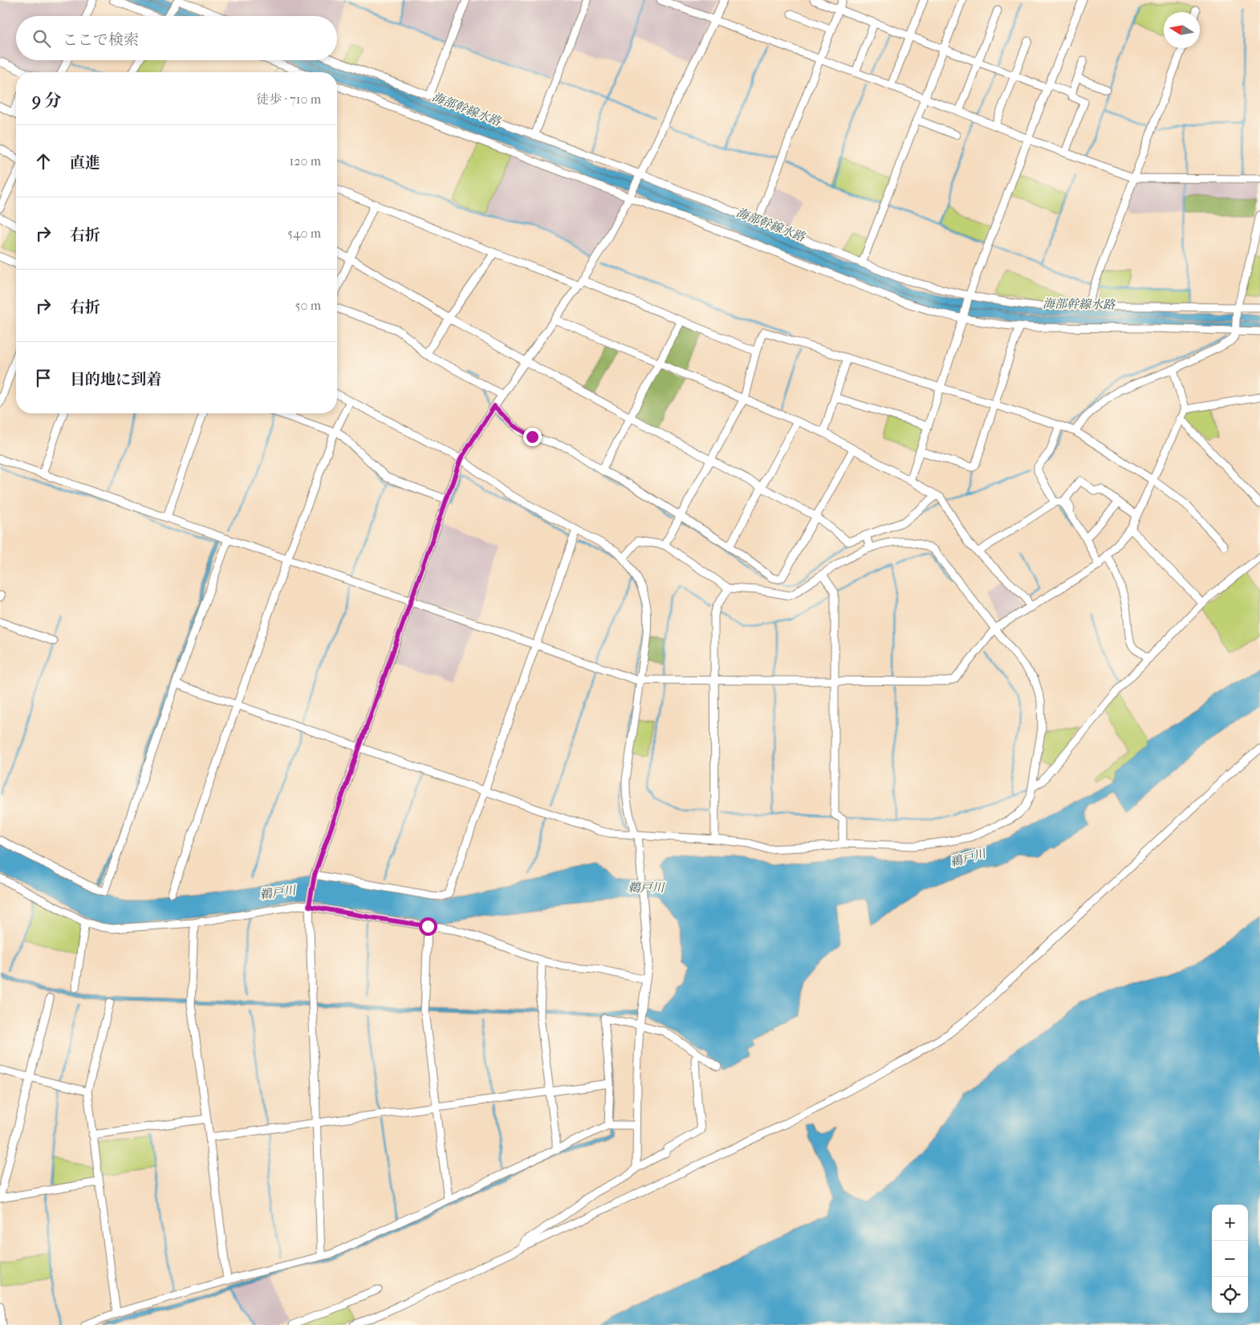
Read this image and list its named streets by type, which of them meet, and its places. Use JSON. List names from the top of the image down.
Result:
{
  "water": ["海部幹線水路", "鵜戸川"],
  "north": "left",
  "page": {
    "search": "ここで検索",
    "heading": ["9 分", "徒歩 · 710 m"],
    "list": [
      ["直進", "120 m"],
      ["右折", "540 m"],
      ["右折", "50 m"],
      "目的地に到着"
    ],
    "map_buttons": ["+", "−"]
  }
}
